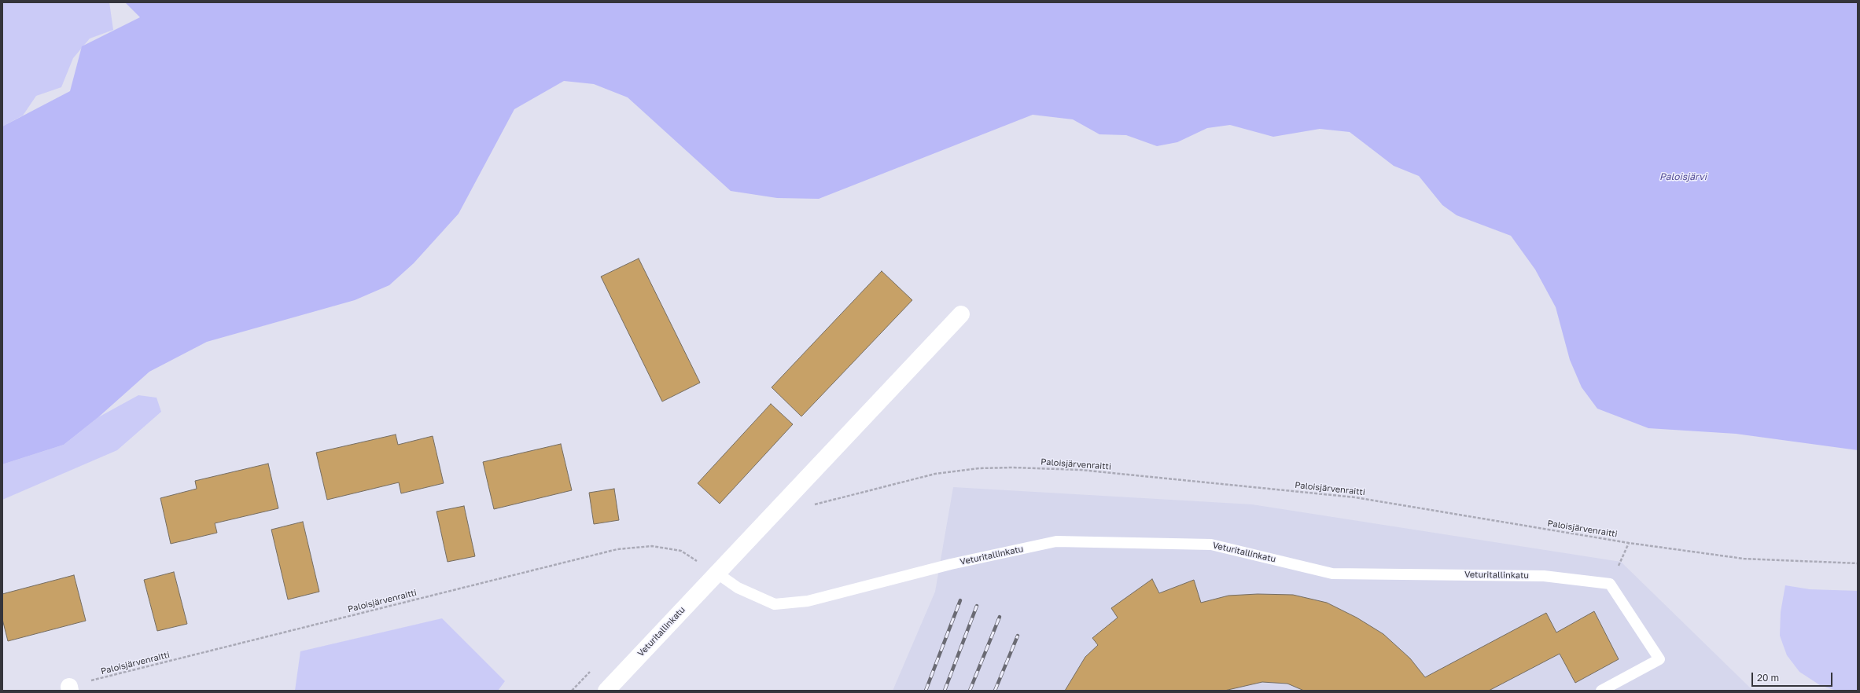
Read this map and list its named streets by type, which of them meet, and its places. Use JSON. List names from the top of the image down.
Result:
{
  "streets": {
    "street": ["Veturitallinkatu"],
    "path": ["Paloisjärvenraitti"]
  },
  "water": ["Paloisjärvi"],
  "scale_bar": "20 m"
}
